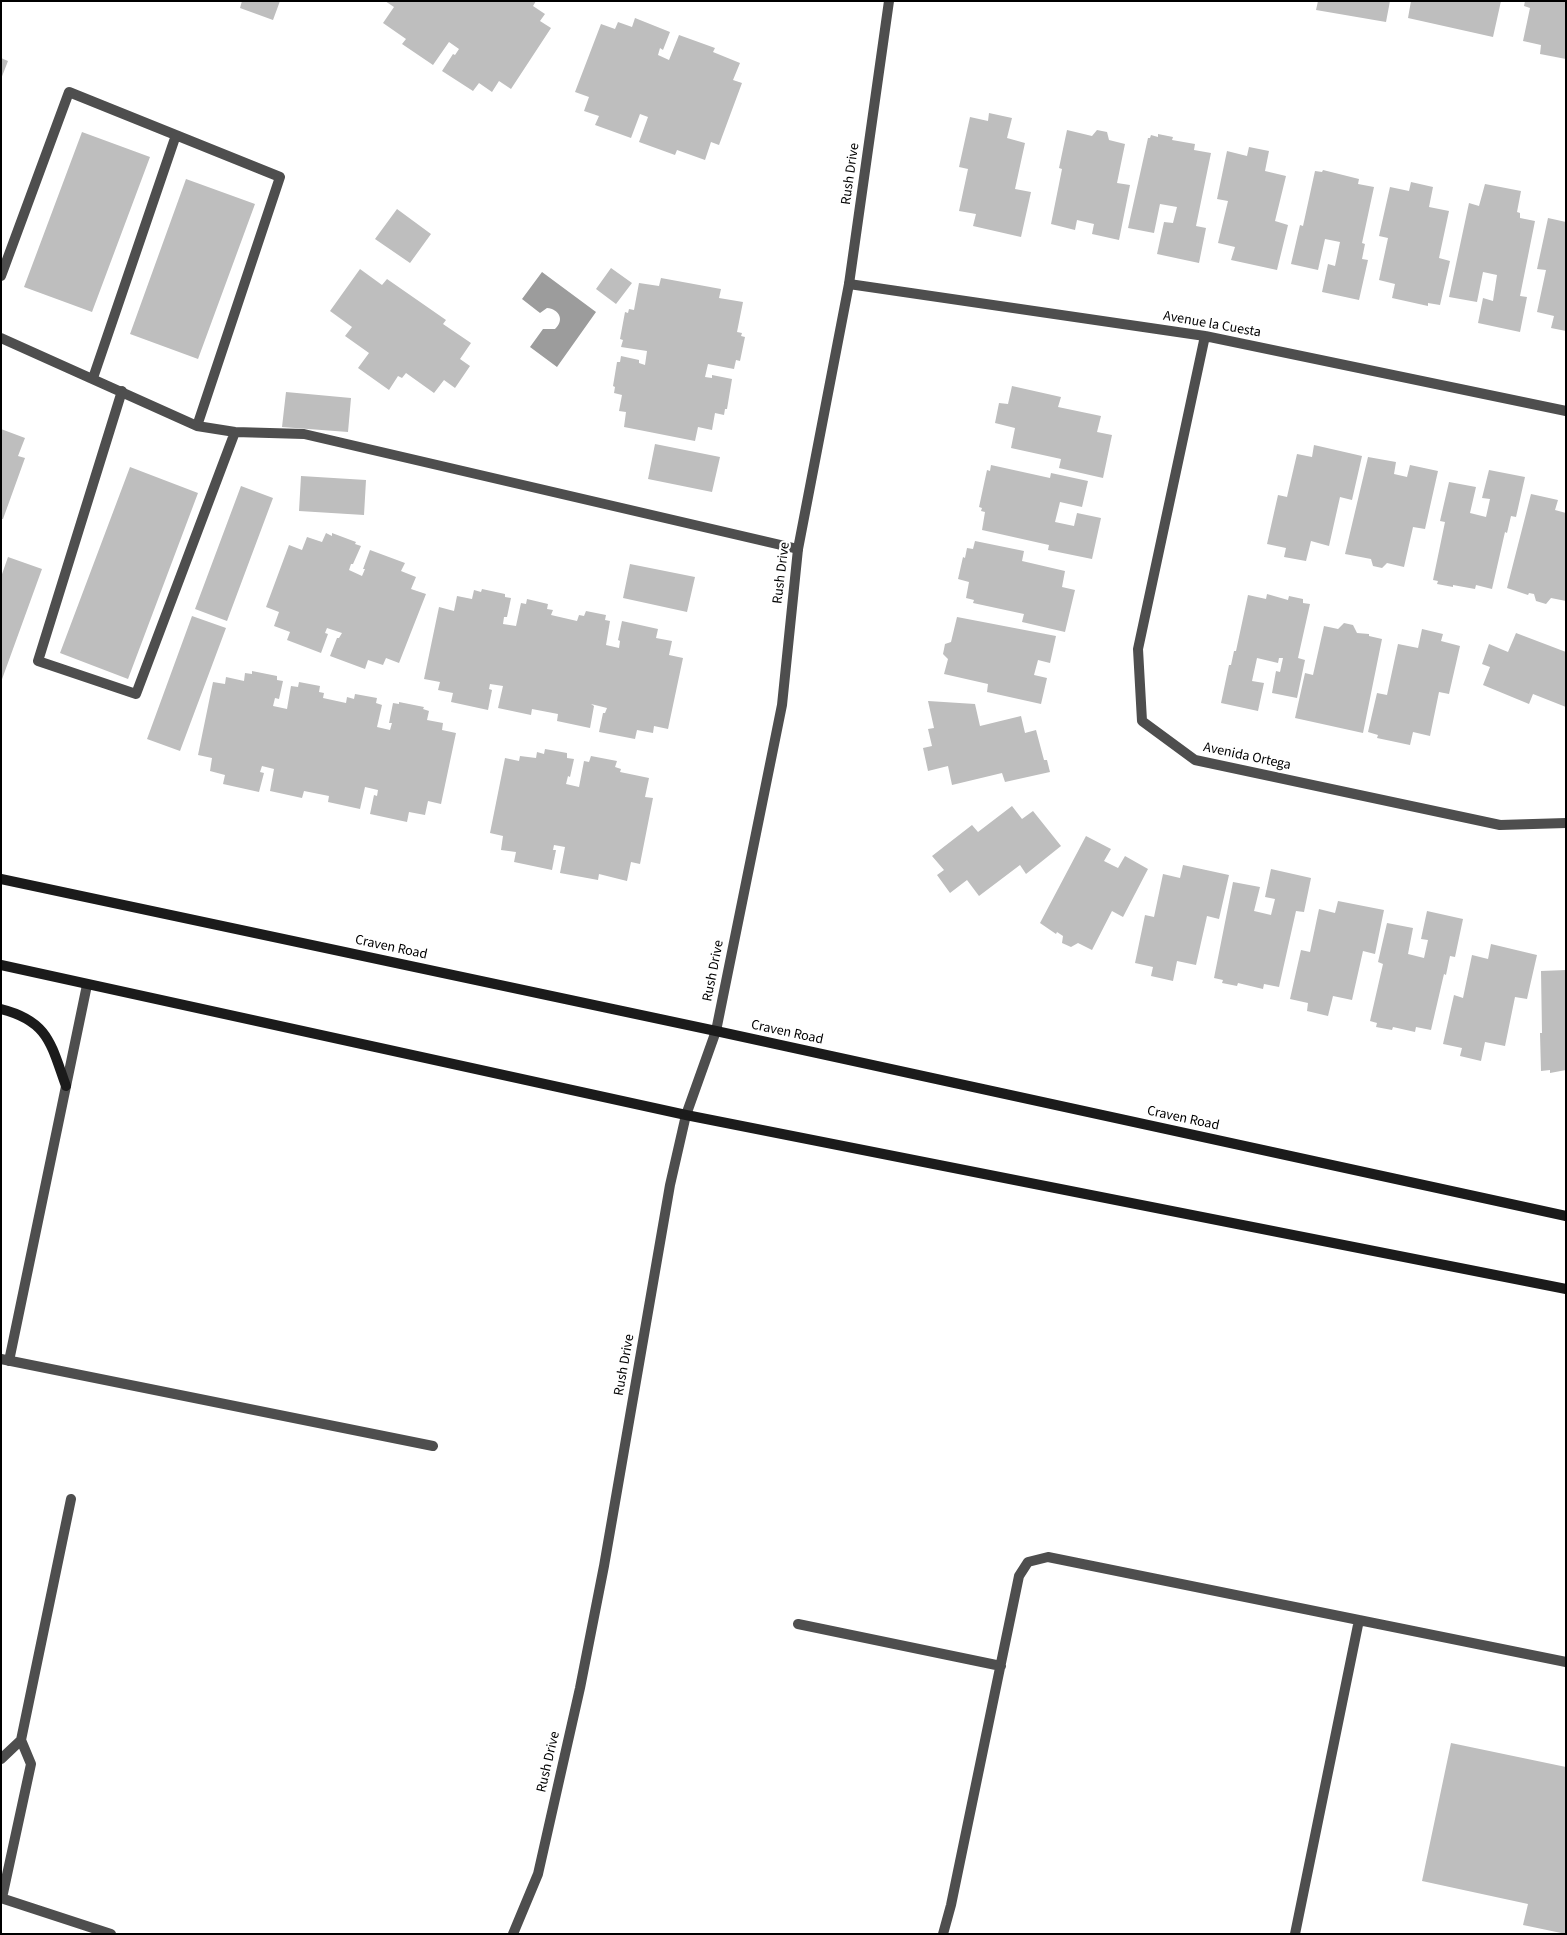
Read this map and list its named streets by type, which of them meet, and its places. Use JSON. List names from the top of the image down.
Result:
{
  "streets": {
    "main road": ["Craven Road"],
    "street": ["Rush Drive", "Avenue la Cuesta", "Avenida Ortega"]
  },
  "crossings": [
    ["Rush Drive", "Avenue la Cuesta"],
    ["Rush Drive", "Craven Road"],
    ["Avenue la Cuesta", "Avenida Ortega"]
  ]
}
